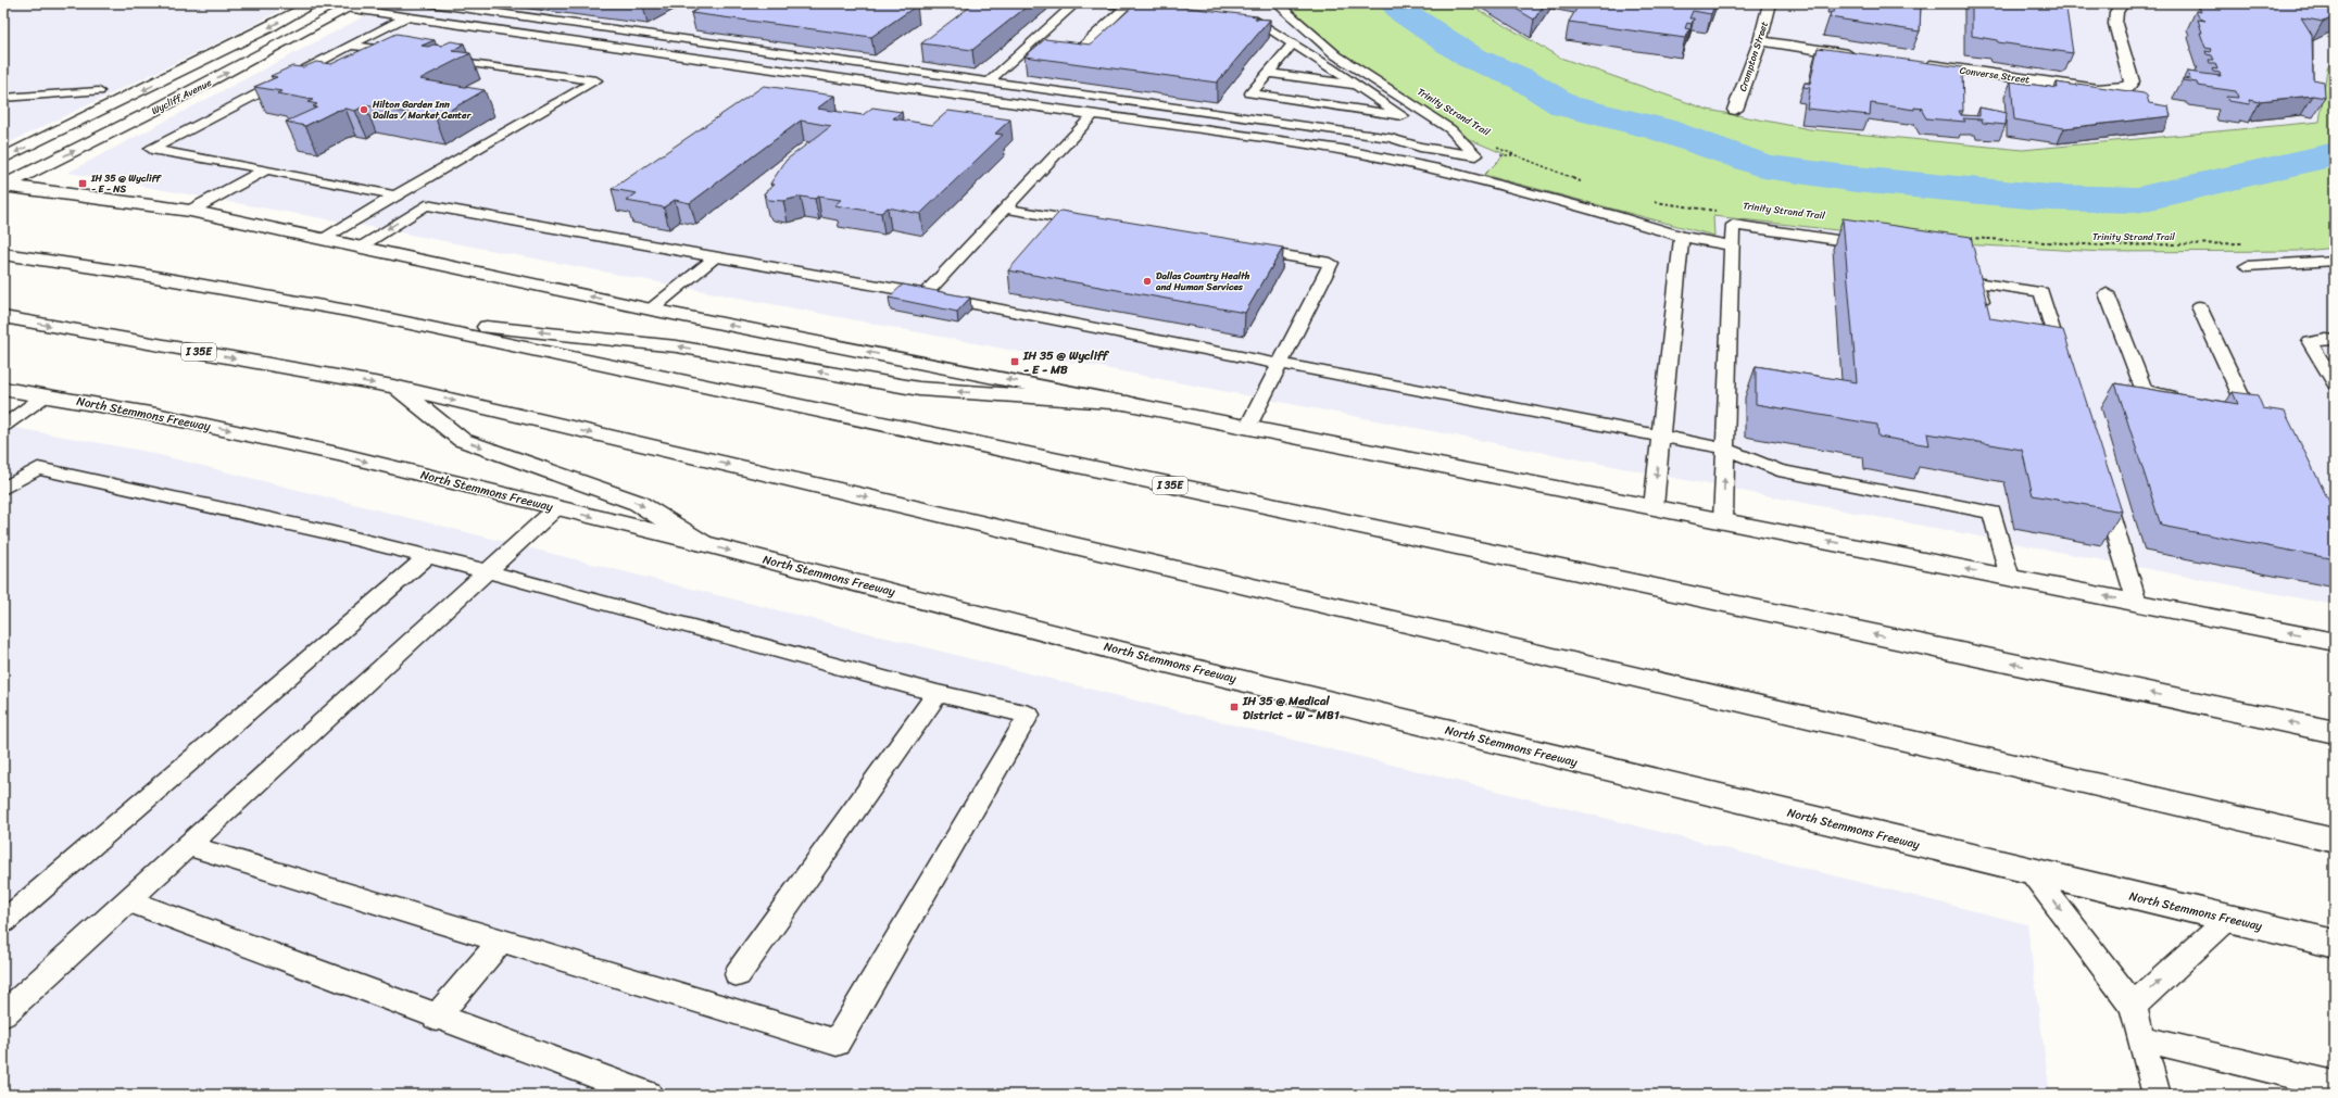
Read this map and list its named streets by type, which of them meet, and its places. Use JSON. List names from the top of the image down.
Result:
{
  "streets": {
    "main road": [
      "Crampton Street",
      "Converse Street",
      "Wycliff Avenue",
      "I 35E",
      "North Stemmons Freeway"
    ],
    "path": ["Trinity Strand Trail"]
  },
  "places": {
    "other": ["Hilton Garden Inn Dallas / Market Center", "Dallas Country Health and Human Services"],
    "transit": ["IH 35 @ Wycliff - E - NS", "IH 35 @ Wycliff - E - MB", "IH 35 @ Medical District - W - MB1"]
  }
}
